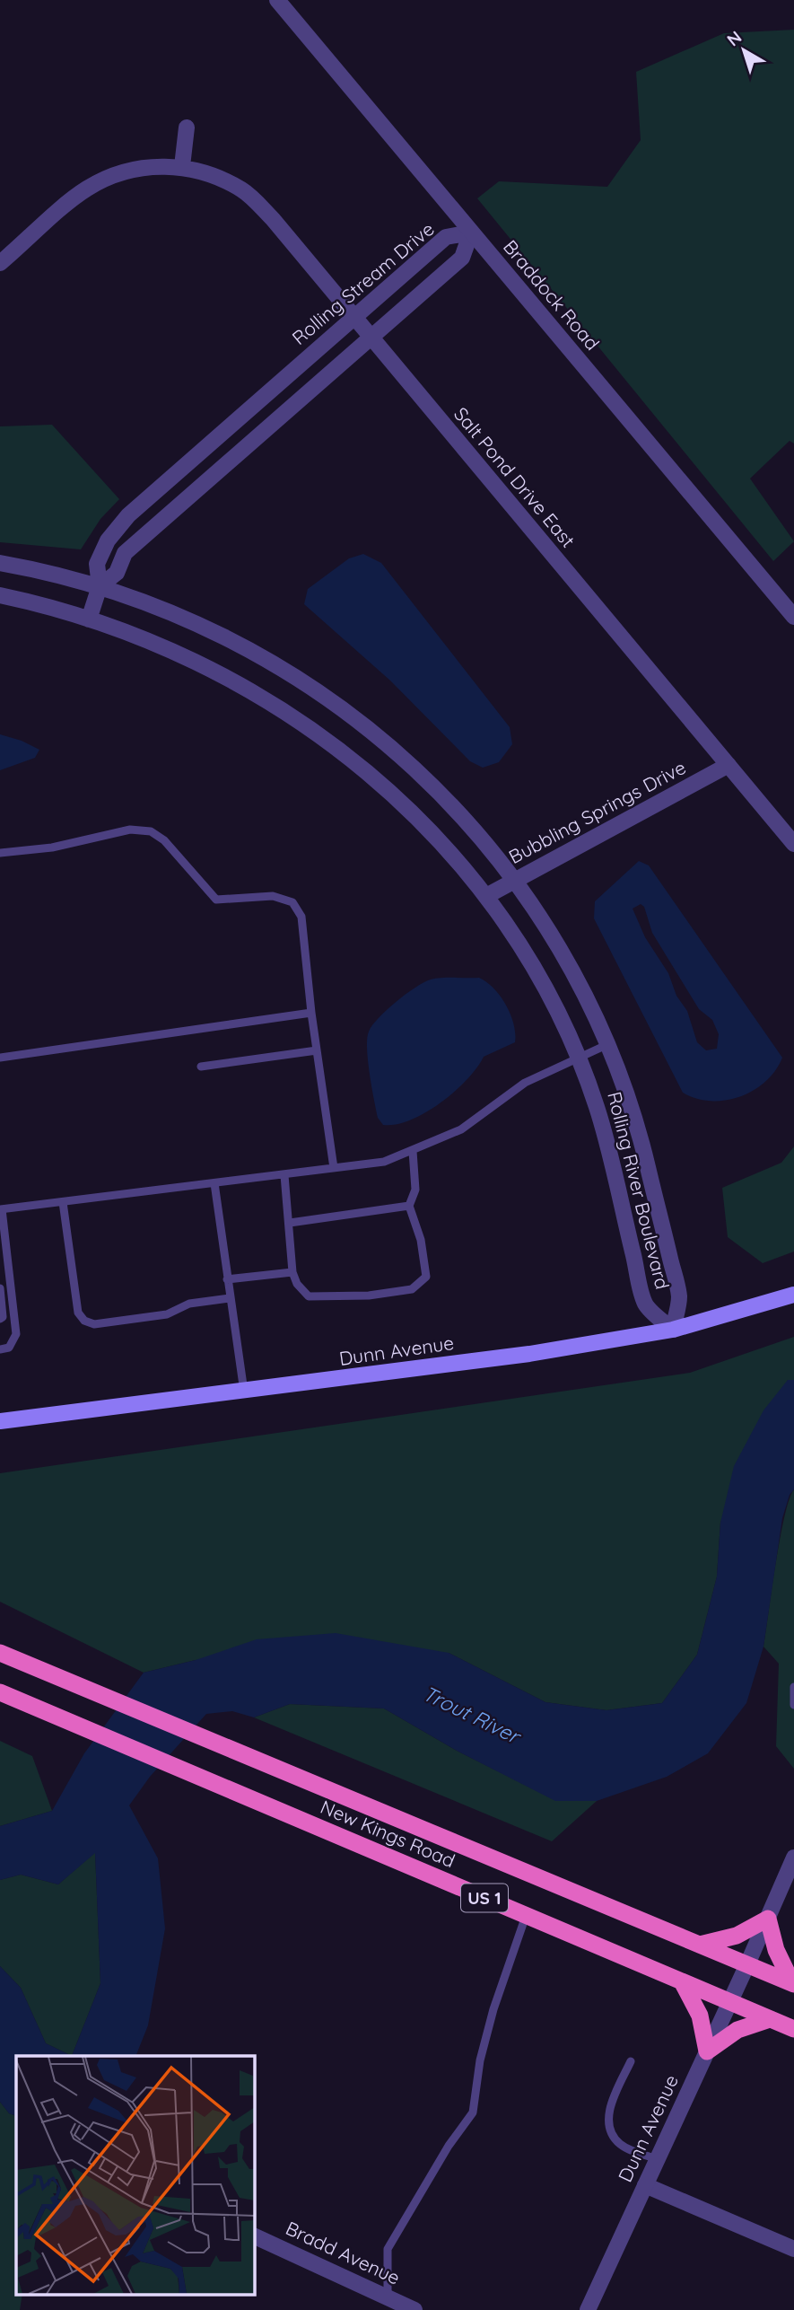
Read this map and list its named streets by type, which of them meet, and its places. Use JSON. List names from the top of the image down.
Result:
{
  "streets": {
    "highway": ["New Kings Road", "US 1"],
    "main road": ["Dunn Avenue"],
    "street": [
      "Rolling Stream Drive",
      "Braddock Road",
      "Salt Pond Drive East",
      "Bubbling Springs Drive",
      "Rolling River Boulevard",
      "Bradd Avenue"
    ]
  },
  "crossings": [
    ["Rolling Stream Drive", "Braddock Road"],
    ["Rolling Stream Drive", "Salt Pond Drive East"],
    ["Rolling Stream Drive", "Rolling River Boulevard"],
    ["Salt Pond Drive East", "Bubbling Springs Drive"],
    ["Bubbling Springs Drive", "Rolling River Boulevard"],
    ["Rolling River Boulevard", "Dunn Avenue"],
    ["Dunn Avenue", "New Kings Road"]
  ],
  "water": ["Trout River"],
  "north": "top left"
}
